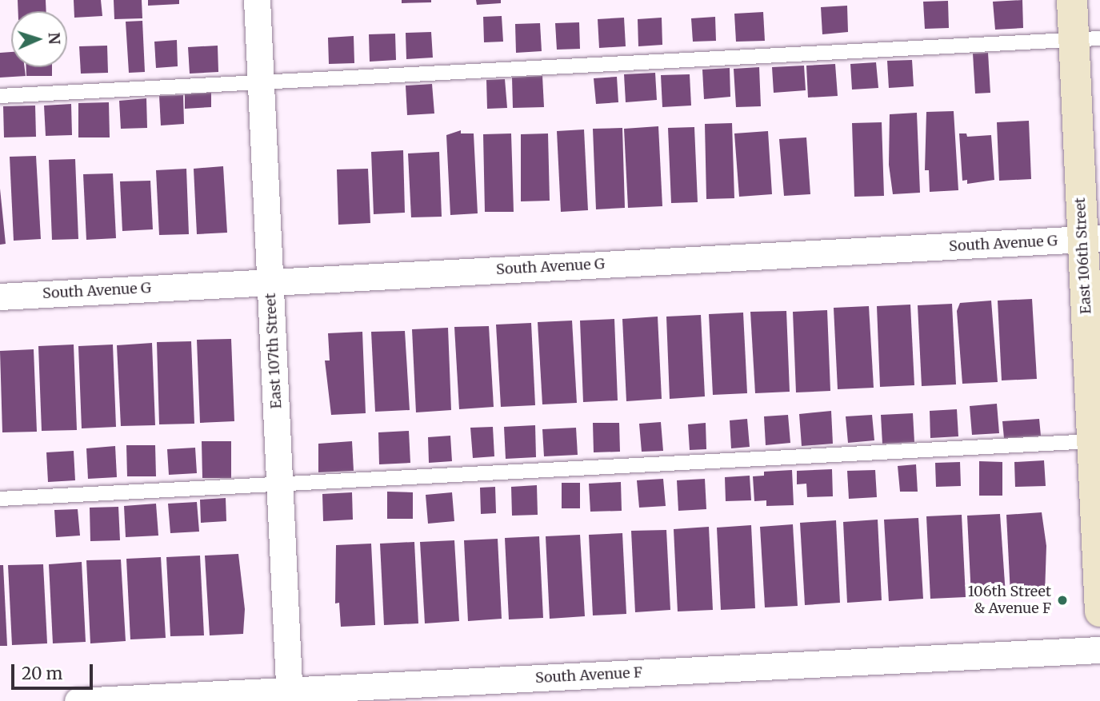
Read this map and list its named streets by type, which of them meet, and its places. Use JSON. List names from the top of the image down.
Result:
{
  "streets": {
    "main road": ["East 106th Street"],
    "street": ["South Avenue G", "East 107th Street", "South Avenue F"]
  },
  "crossings": [
    ["South Avenue G", "East 106th Street"],
    ["South Avenue G", "East 107th Street"],
    ["East 107th Street", "South Avenue F"]
  ],
  "places": ["106th Street & Avenue F"],
  "scale_bar": "20 m",
  "north": "right"
}
